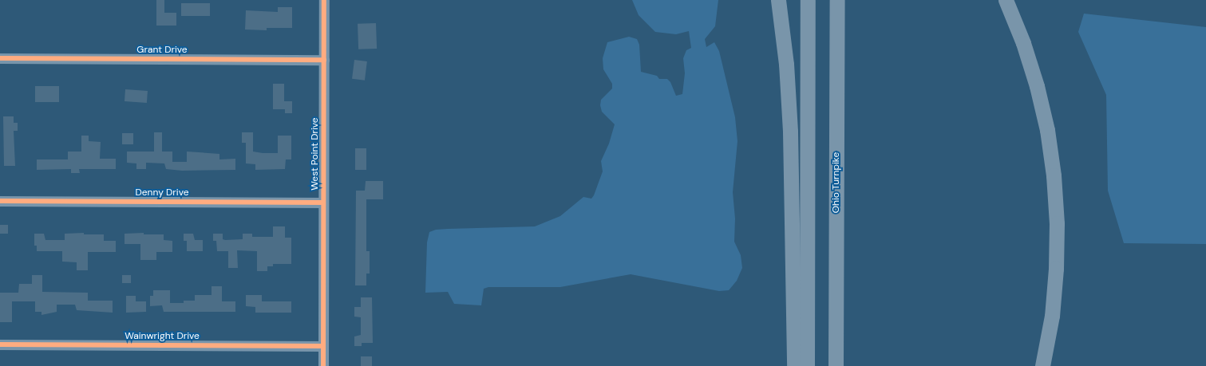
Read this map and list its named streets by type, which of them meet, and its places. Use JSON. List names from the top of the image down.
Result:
{
  "streets": {
    "highway": ["Ohio Turnpike"],
    "street": [
      "Grant Drive",
      "West Point Drive",
      "Denny Drive",
      "Wainwright Drive"
    ]
  },
  "crossings": [
    ["Grant Drive", "West Point Drive"],
    ["West Point Drive", "Denny Drive"],
    ["West Point Drive", "Wainwright Drive"]
  ]
}
